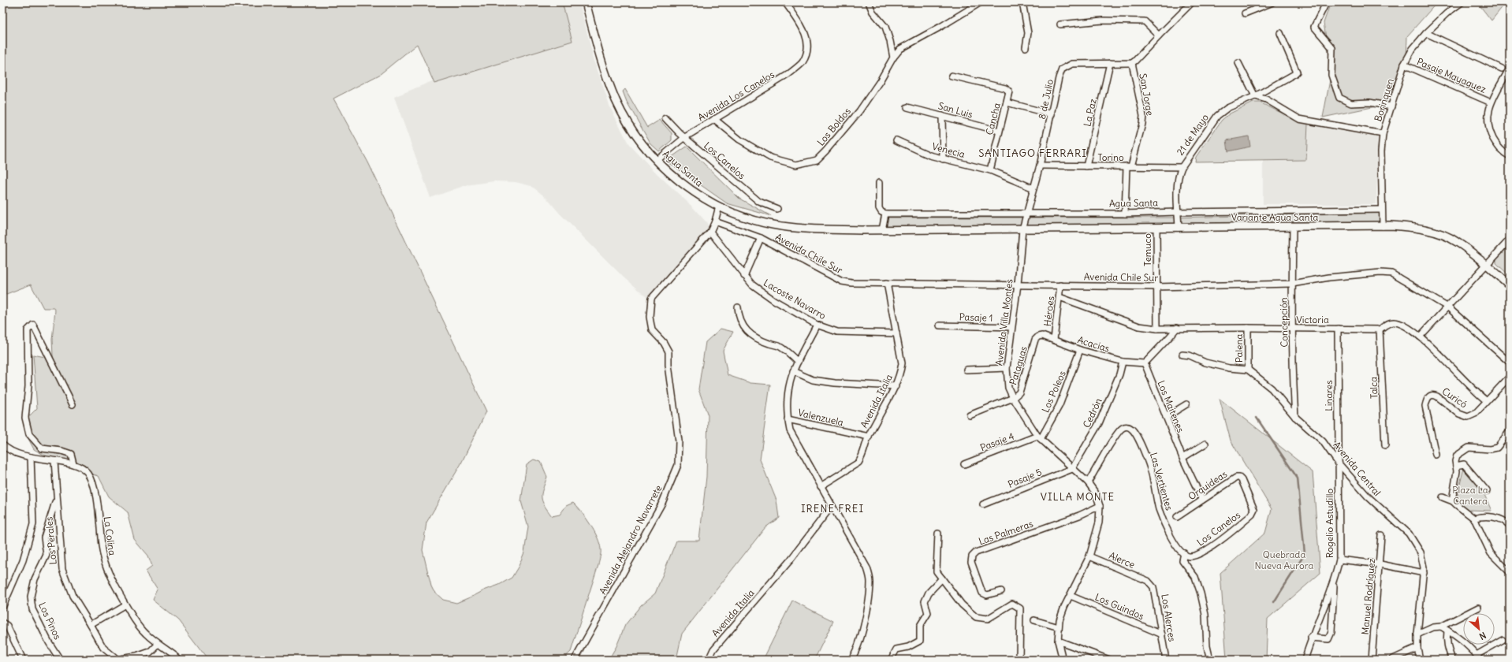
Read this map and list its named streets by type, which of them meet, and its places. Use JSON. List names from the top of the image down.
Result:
{
  "streets": {
    "main road": ["Agua Santa", "Variante Agua Santa"],
    "street": [
      "Pasaje Mayaguez",
      "San Jorge",
      "Avenida Los Canelos",
      "8 de Julio",
      "Borinquen",
      "San Luis",
      "La Paz",
      "Cancha",
      "Los Boldos",
      "21 de Mayo",
      "Venecia",
      "Torino",
      "Los Canelos",
      "Temuco",
      "Avenida Chile Sur",
      "Lacoste Navarro",
      "Héroes",
      "Pasaje 1",
      "Victoria",
      "Avenida Villa Montes",
      "Concepción",
      "Acacias",
      "Palena",
      "Pataguas",
      "Talca",
      "Los Poleos",
      "Linares",
      "Curicó",
      "Avenida Italia",
      "Los Maitenes",
      "Cedrón",
      "Valenzuela",
      "Pasaje 4",
      "Avenida Central",
      "Pasaje 5",
      "Las Vertientes",
      "Orquideas",
      "Rogelio Astudillo",
      "Las Palmeras",
      "La Colina",
      "Avenida Alejandro Navarrete",
      "Los Perales",
      "Alerce",
      "Manuel Rodríguez",
      "Los Guindos",
      "Los Alerces",
      "Los Pinos"
    ]
  },
  "crossings": [
    ["Pasaje Mayaguez", "Borinquen"],
    ["San Jorge", "8 de Julio"],
    ["San Jorge", "Torino"],
    ["San Jorge", "Agua Santa"],
    ["Avenida Los Canelos", "Los Boldos"],
    ["Avenida Los Canelos", "Los Canelos"],
    ["Avenida Los Canelos", "Agua Santa"],
    ["8 de Julio", "La Paz"],
    ["8 de Julio", "Venecia"],
    ["8 de Julio", "Torino"],
    ["8 de Julio", "Agua Santa"],
    ["8 de Julio", "Variante Agua Santa"],
    ["8 de Julio", "Avenida Villa Montes"],
    ["Borinquen", "Agua Santa"],
    ["Borinquen", "Variante Agua Santa"],
    ["San Luis", "Cancha"],
    ["La Paz", "Torino"],
    ["Cancha", "Venecia"],
    ["21 de Mayo", "Torino"],
    ["21 de Mayo", "Agua Santa"],
    ["21 de Mayo", "Variante Agua Santa"],
    ["Los Canelos", "Las Vertientes"],
    ["Los Canelos", "Orquideas"],
    ["Agua Santa", "Variante Agua Santa"],
    ["Agua Santa", "Avenida Villa Montes"],
    ["Agua Santa", "Avenida Alejandro Navarrete"],
    ["Variante Agua Santa", "Temuco"],
    ["Variante Agua Santa", "Avenida Villa Montes"],
    ["Variante Agua Santa", "Concepción"],
    ["Temuco", "Avenida Chile Sur"],
    ["Temuco", "Victoria"],
    ["Avenida Chile Sur", "Héroes"],
    ["Avenida Chile Sur", "Avenida Villa Montes"],
    ["Avenida Chile Sur", "Concepción"],
    ["Avenida Chile Sur", "Avenida Italia"],
    ["Avenida Chile Sur", "Avenida Alejandro Navarrete"],
    ["Lacoste Navarro", "Avenida Italia"],
    ["Lacoste Navarro", "Avenida Alejandro Navarrete"],
    ["Héroes", "Victoria"],
    ["Héroes", "Acacias"],
    ["Pasaje 1", "Avenida Villa Montes"],
    ["Victoria", "Concepción"],
    ["Victoria", "Palena"],
    ["Victoria", "Talca"],
    ["Victoria", "Linares"],
    ["Victoria", "Curicó"],
    ["Avenida Villa Montes", "Pataguas"],
    ["Avenida Villa Montes", "Los Poleos"],
    ["Avenida Villa Montes", "Cedrón"],
    ["Avenida Villa Montes", "Pasaje 4"],
    ["Avenida Villa Montes", "Pasaje 5"],
    ["Avenida Villa Montes", "Las Vertientes"],
    ["Avenida Villa Montes", "Las Palmeras"],
    ["Avenida Villa Montes", "Alerce"],
    ["Avenida Villa Montes", "Los Guindos"],
    ["Concepción", "Avenida Central"],
    ["Acacias", "Pataguas"],
    ["Acacias", "Los Poleos"],
    ["Acacias", "Los Maitenes"],
    ["Acacias", "Cedrón"],
    ["Palena", "Avenida Central"],
    ["Los Poleos", "Pasaje 4"],
    ["Linares", "Avenida Central"],
    ["Linares", "Rogelio Astudillo"],
    ["Avenida Italia", "Valenzuela"],
    ["Los Maitenes", "Orquideas"],
    ["Cedrón", "Pasaje 5"],
    ["Avenida Central", "Rogelio Astudillo"],
    ["La Colina", "Los Perales"],
    ["Los Perales", "Los Pinos"],
    ["Alerce", "Los Alerces"],
    ["Los Guindos", "Los Alerces"]
  ],
  "districts": ["SANTIAGO FERRARI", "VILLA MONTE", "IRENE FREI"],
  "parks": ["Plaza La Cantera", "Quebrada Nueva Aurora"],
  "north": "bottom right"
}
